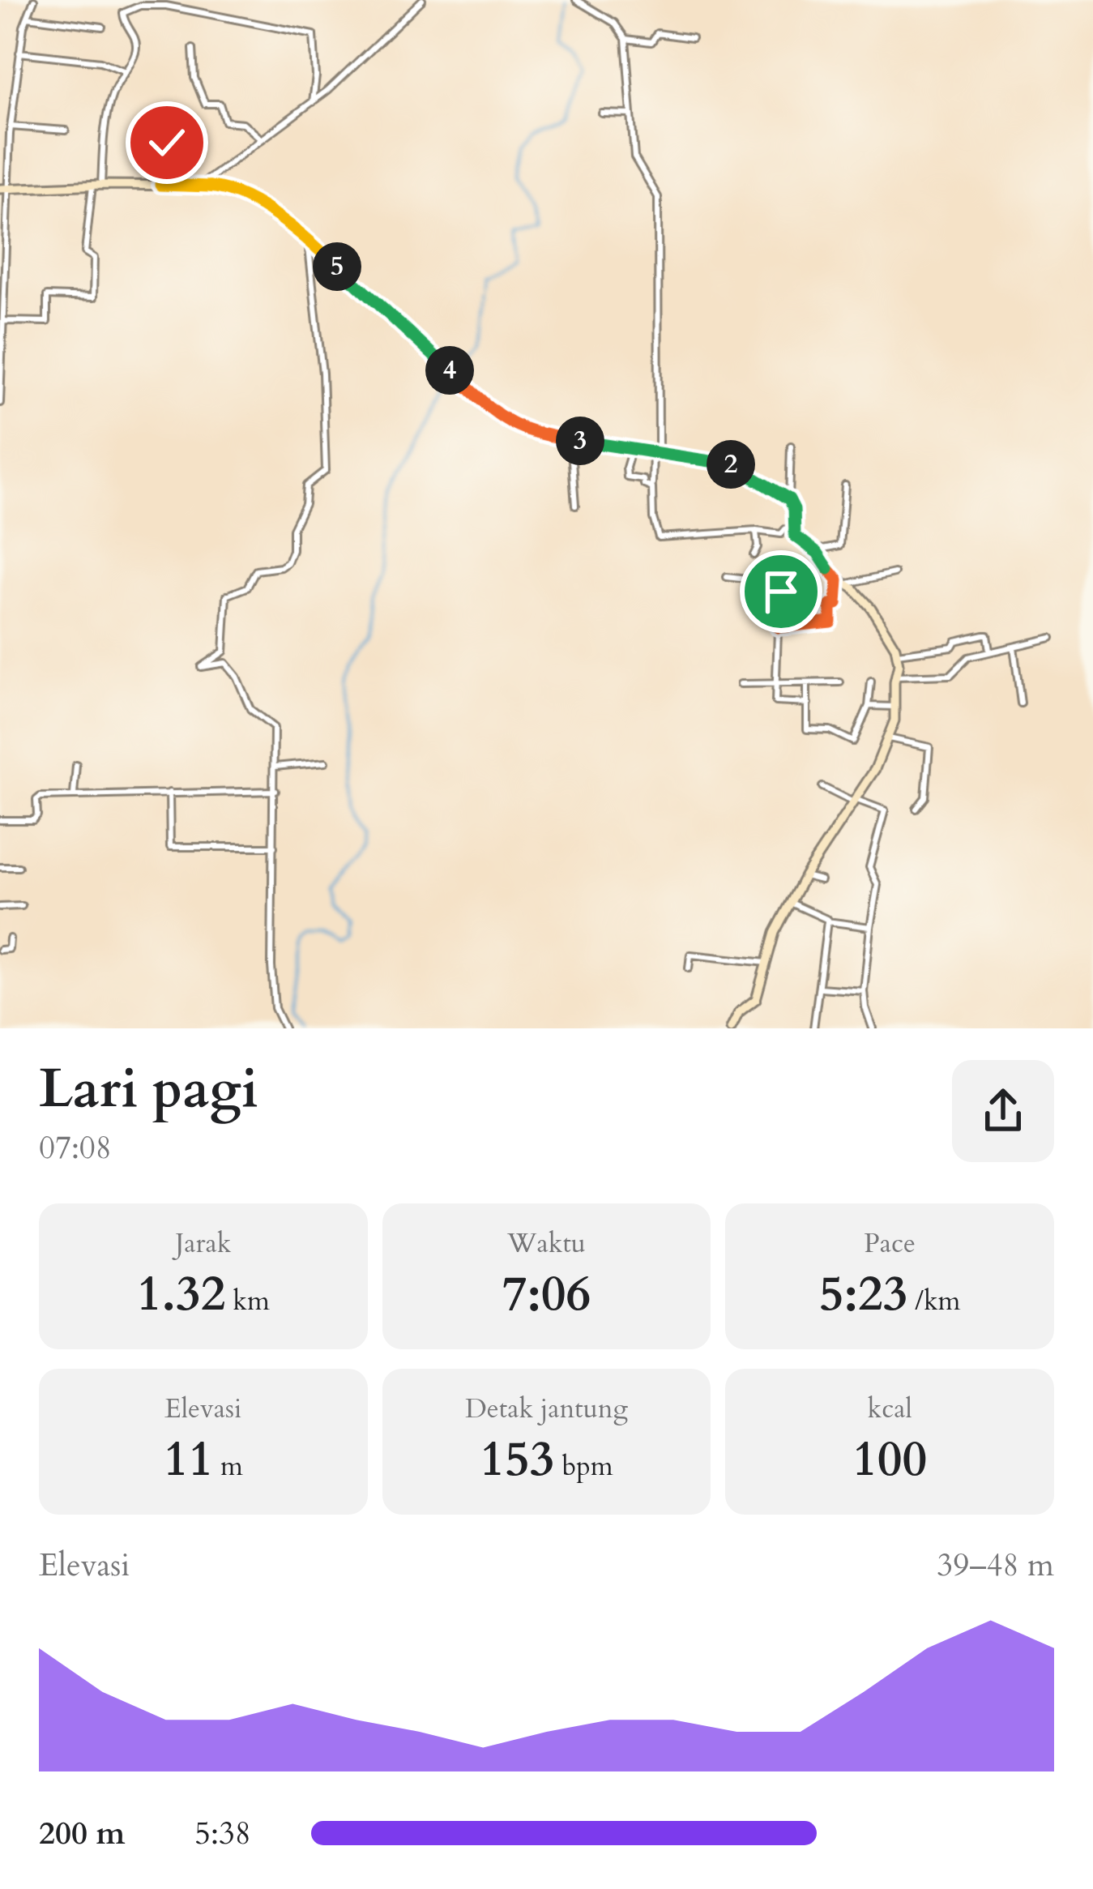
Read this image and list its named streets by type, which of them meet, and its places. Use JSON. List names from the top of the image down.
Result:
{
  "page": {
    "pins": [
      "5",
      "4",
      "3",
      "2"
    ],
    "heading": ["Lari pagi", "07:08"],
    "stats": [
      ["Jarak", "1.32 km"],
      ["Waktu", "7:06"],
      ["Pace", "5:23 /km"],
      ["Elevasi", "11 m"],
      ["Detak jantung", "153 bpm"],
      ["kcal", "100"]
    ],
    "chart": ["Elevasi", "39–48 m"],
    "list": [
      {
        "name": "200 m",
        "note": "5:38"
      }
    ]
  }
}
